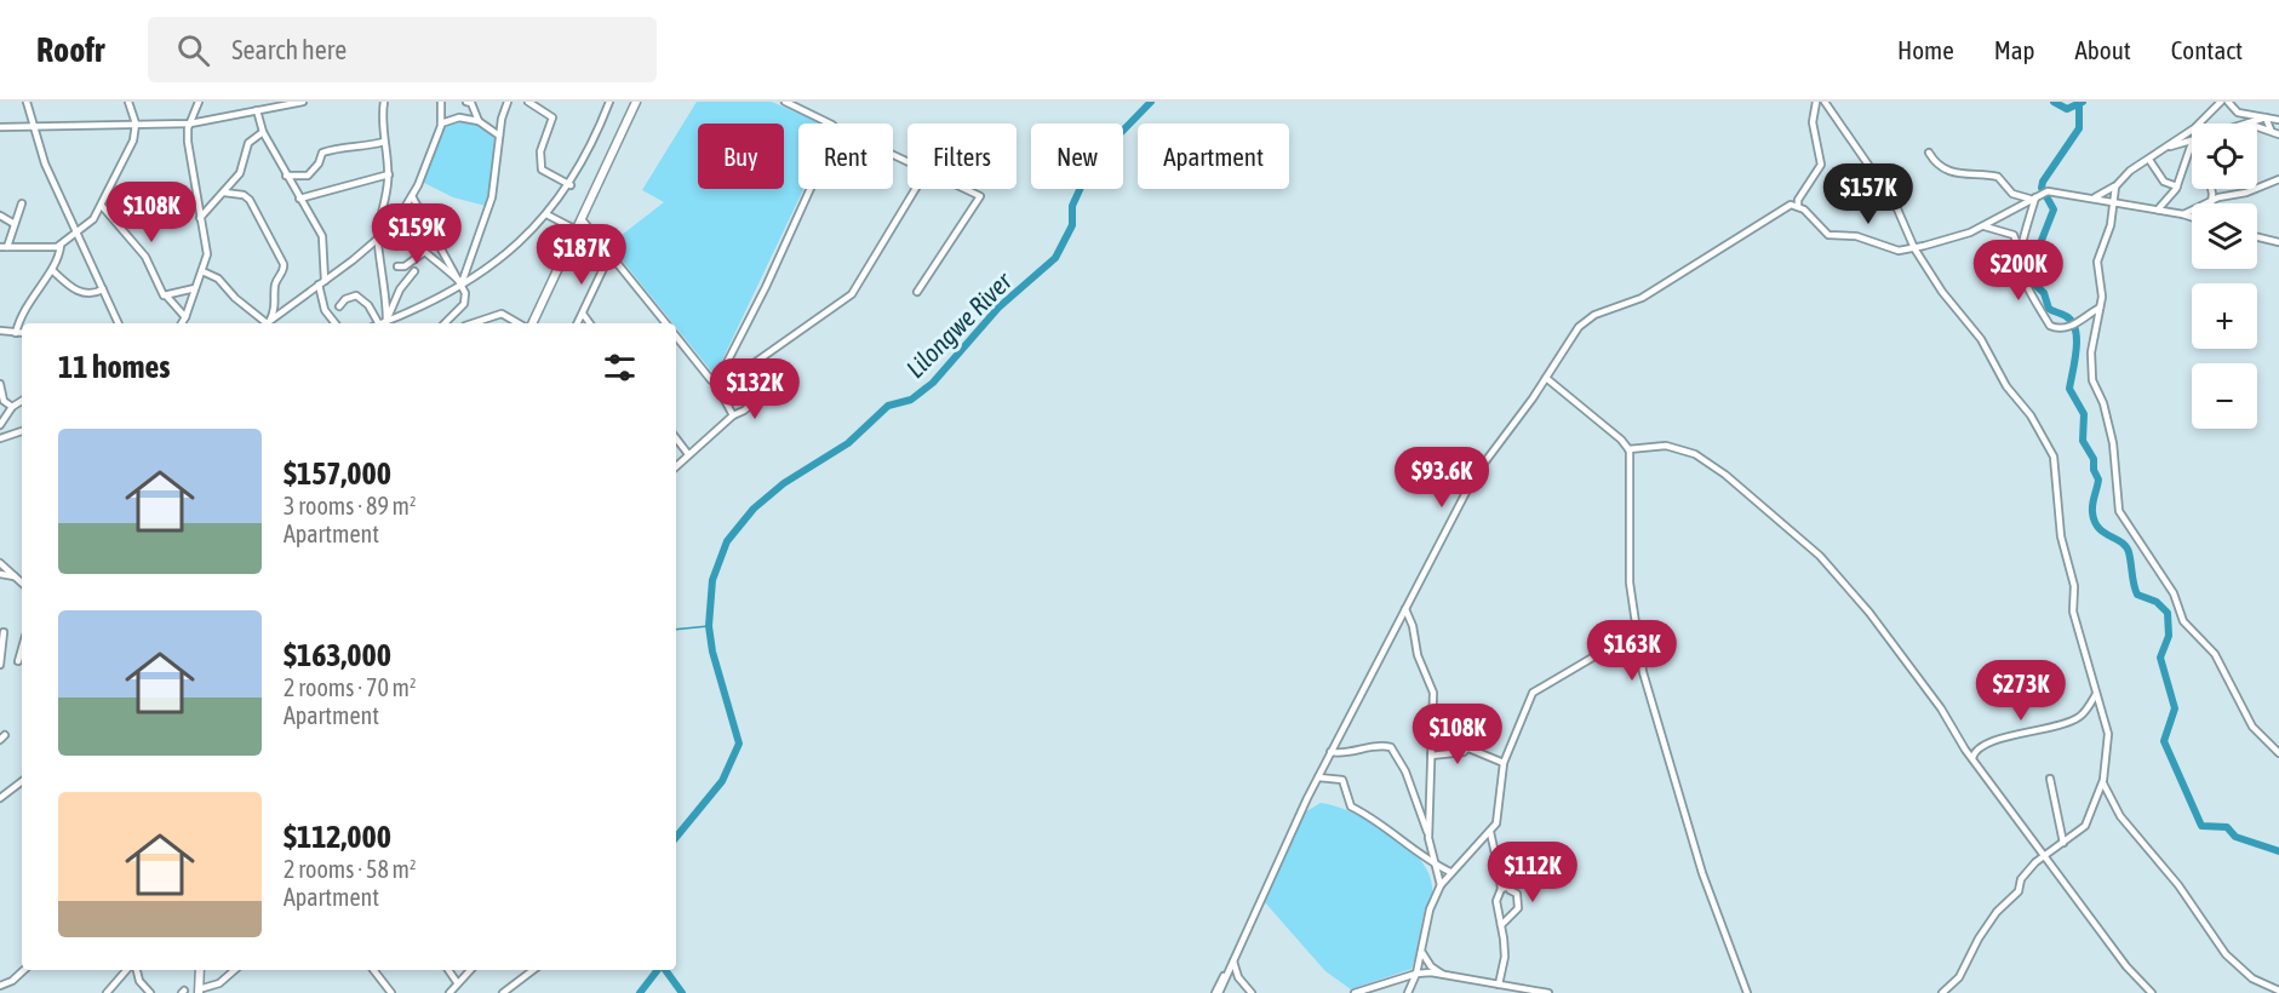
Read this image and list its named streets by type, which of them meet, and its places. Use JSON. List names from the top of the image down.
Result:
{
  "water": ["Lilongwe River"],
  "page": {
    "header": "Roofr",
    "search": "Search here",
    "nav": [
      "Home",
      "Map",
      "About",
      "Contact"
    ],
    "map_buttons": ["+", "−"],
    "chip": [
      "Buy",
      "Rent",
      "Filters",
      "New",
      "Apartment"
    ],
    "price": [
      "$157K",
      "$108K",
      "$159K",
      "$187K",
      "$200K",
      "$132K",
      "$93.6K",
      "$163K",
      "$273K",
      "$108K",
      "$112K"
    ],
    "heading": "11 homes",
    "list": [
      {
        "name": "$157,000",
        "note": "3 rooms · 89 m² · Apartment"
      },
      {
        "name": "$163,000",
        "note": "2 rooms · 70 m² · Apartment"
      },
      {
        "name": "$112,000",
        "note": "2 rooms · 58 m² · Apartment"
      }
    ]
  }
}
